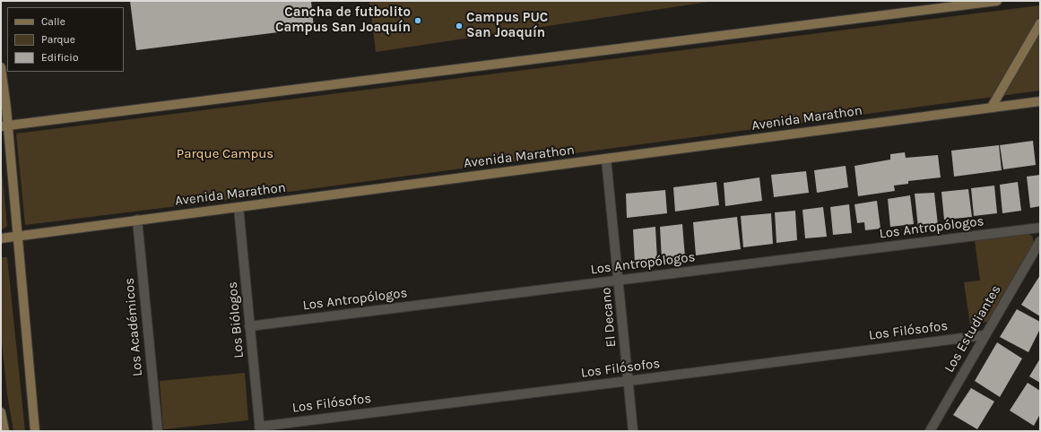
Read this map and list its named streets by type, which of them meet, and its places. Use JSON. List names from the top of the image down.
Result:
{
  "streets": {
    "main road": ["Avenida Marathon"],
    "street": [
      "Los Antropólogos",
      "El Decano",
      "Los Biólogos",
      "Los Académicos",
      "Los Estudiantes",
      "Los Filósofos"
    ]
  },
  "crossings": [
    ["Avenida Marathon", "El Decano"],
    ["Avenida Marathon", "Los Biólogos"],
    ["Avenida Marathon", "Los Académicos"],
    ["Los Antropólogos", "El Decano"],
    ["Los Antropólogos", "Los Biólogos"],
    ["El Decano", "Los Filósofos"],
    ["Los Biólogos", "Los Filósofos"],
    ["Los Estudiantes", "Los Filósofos"]
  ],
  "parks": ["Parque Campus"],
  "places": ["Cancha de futbolito Campus San Joaquín", "Campus PUC San Joaquín"],
  "legend": ["Calle", "Parque", "Edificio"]
}
